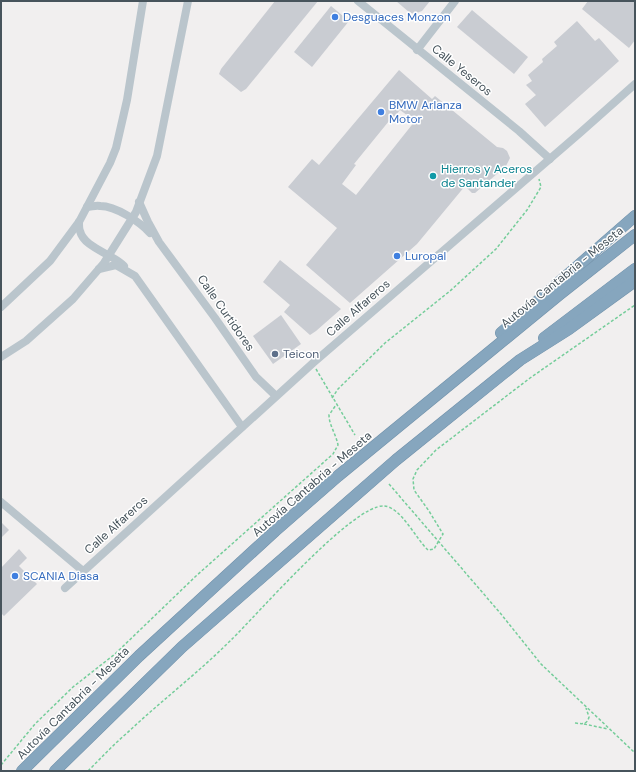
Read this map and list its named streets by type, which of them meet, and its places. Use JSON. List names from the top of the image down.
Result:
{
  "streets": {
    "highway": ["Autovía Cantabria - Meseta"],
    "street": ["Calle Yeseros", "Calle Alfareros", "Calle Curtidores"]
  },
  "crossings": [
    ["Calle Yeseros", "Calle Alfareros"],
    ["Calle Alfareros", "Calle Curtidores"]
  ],
  "places": [
    "Desguaces Monzon",
    "BMW Arlanza Motor",
    "Hierros y Aceros de Santander",
    "Luropal",
    "Teicon",
    "SCANIA Diasa"
  ]
}
